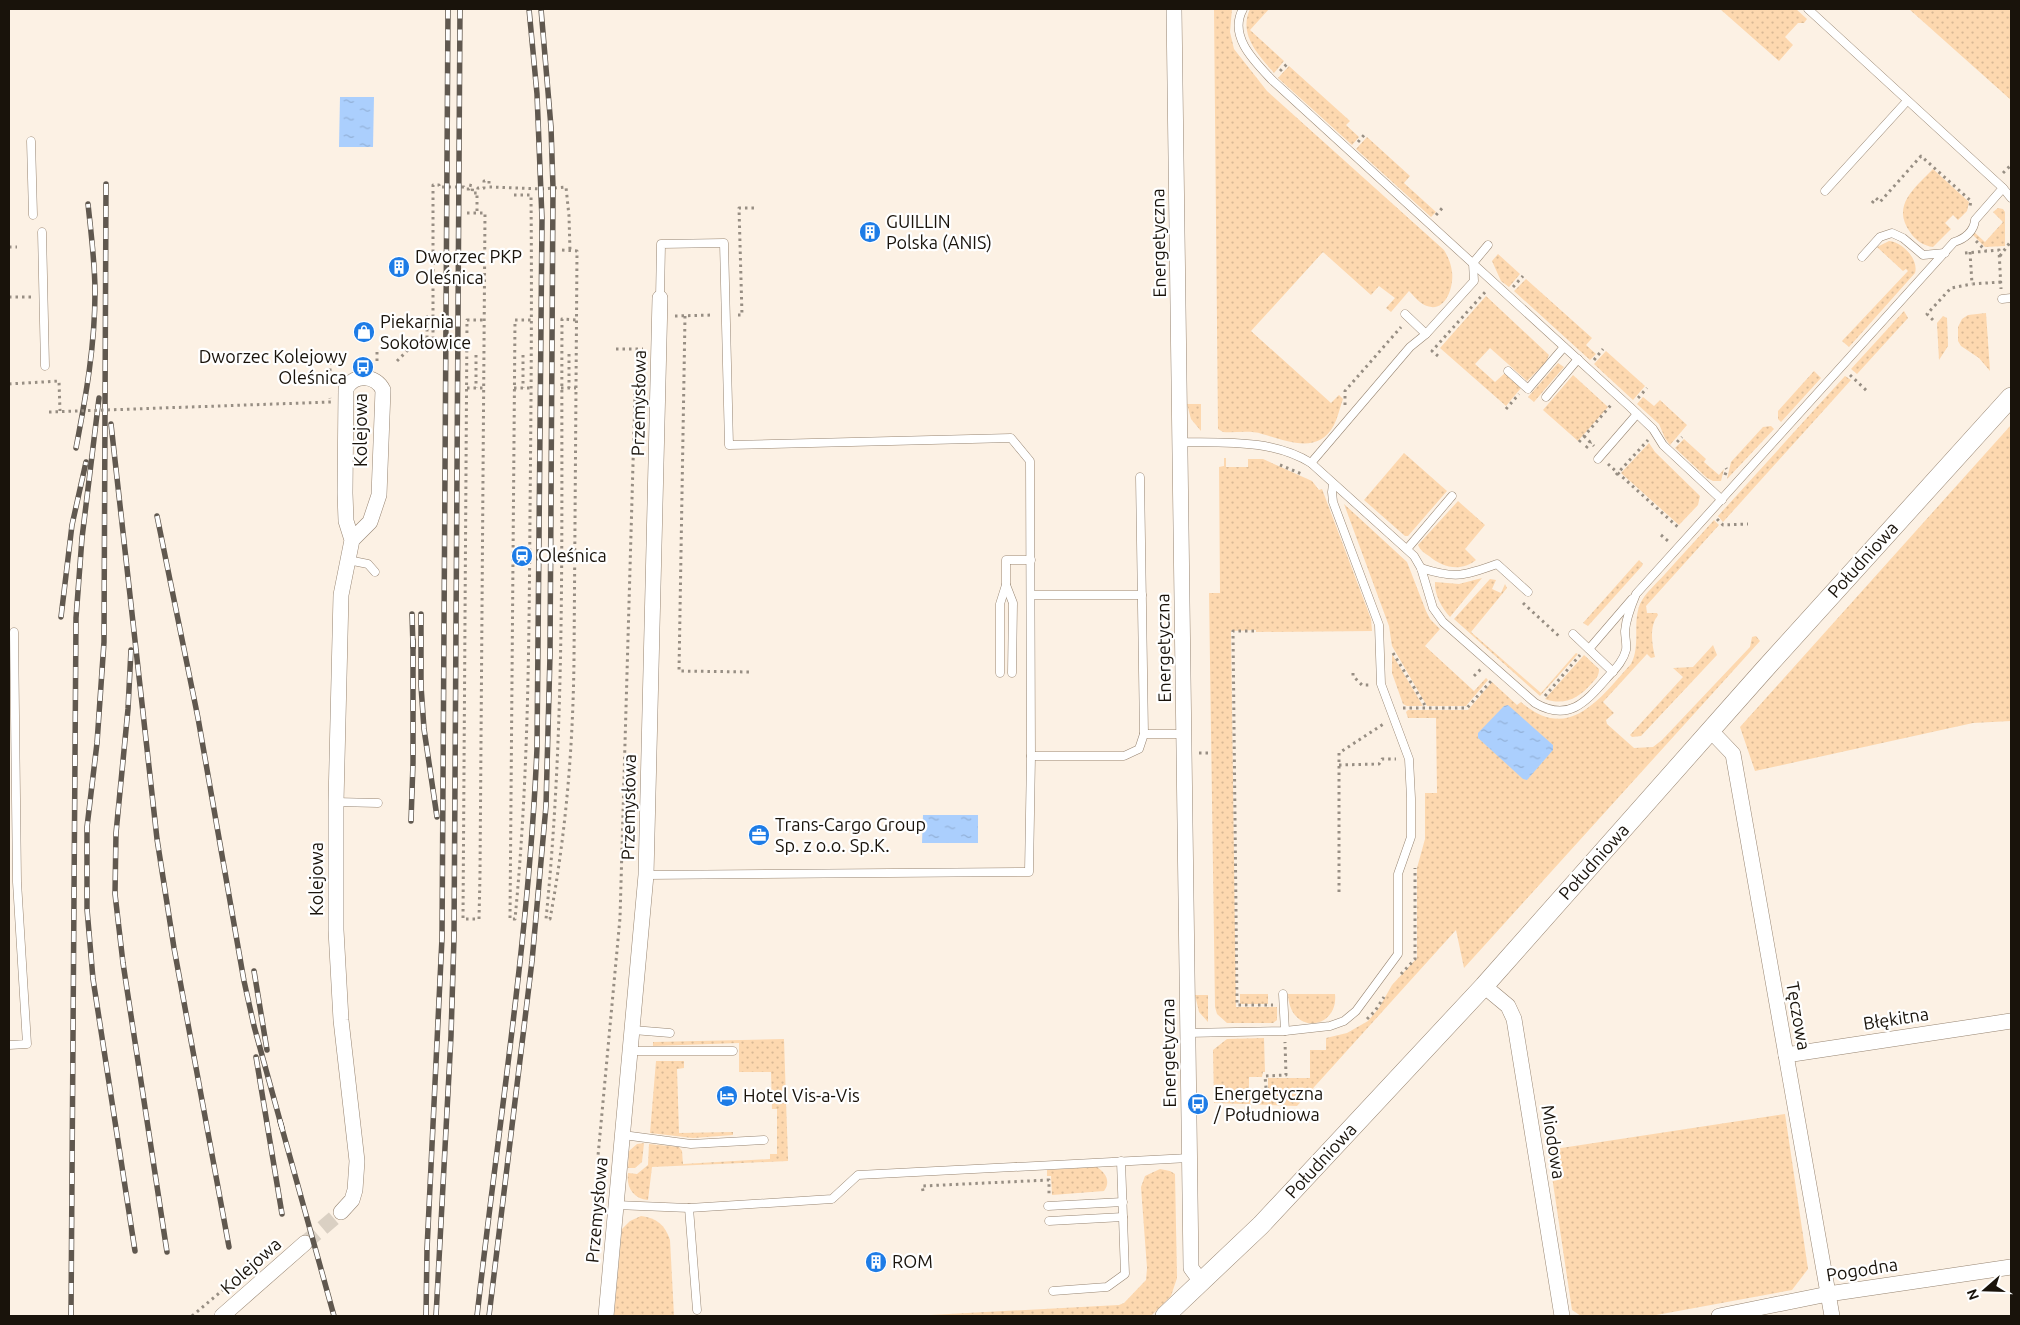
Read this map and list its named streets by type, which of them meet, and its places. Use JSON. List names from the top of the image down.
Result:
{
  "streets": {
    "street": [
      "Energetyczna",
      "Przemysłowa",
      "Kolejowa",
      "Południowa",
      "Tęczowa",
      "Błękitna",
      "Miodowa",
      "Pogodna"
    ]
  },
  "crossings": [
    ["Energetyczna", "Południowa"],
    ["Południowa", "Tęczowa"],
    ["Południowa", "Miodowa"],
    ["Tęczowa", "Błękitna"],
    ["Tęczowa", "Pogodna"]
  ],
  "places": {
    "building": ["GUILLIN Polska (ANIS)", "Dworzec PKP Oleśnica", "ROM"],
    "shop": ["Piekarnia Sokołowice"],
    "bus stop": ["Dworzec Kolejowy Oleśnica", "Energetyczna / Południowa"],
    "station": ["Oleśnica"],
    "office": ["Trans-Cargo Group Sp. z o.o. Sp.K."],
    "hotel": ["Hotel Vis-a-Vis"]
  },
  "north": "left"
}
